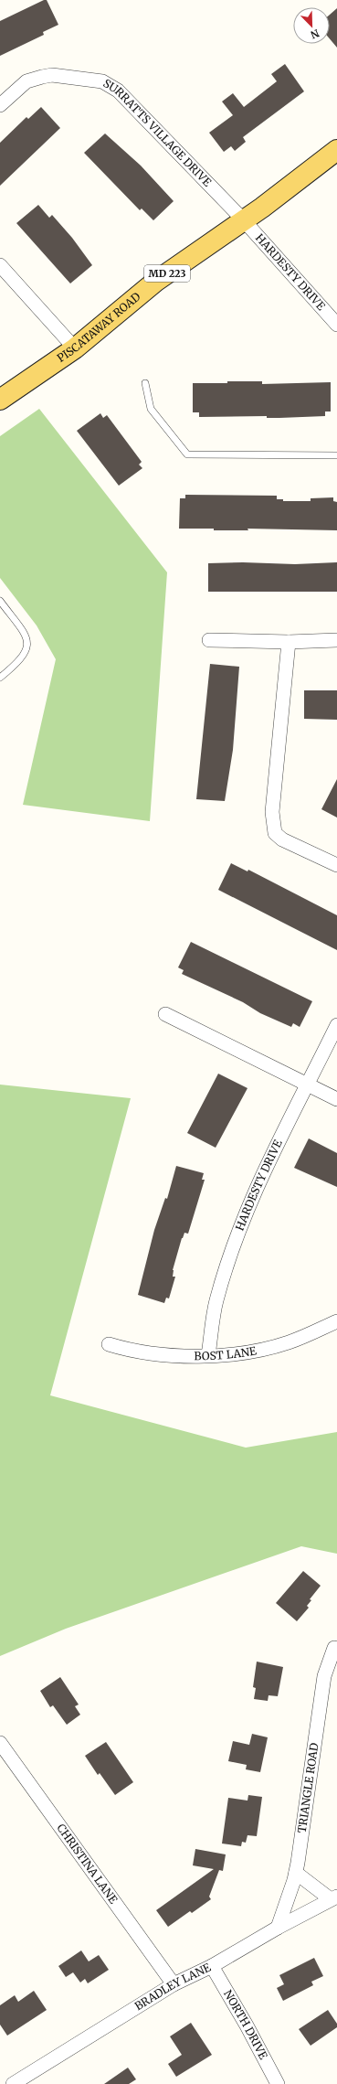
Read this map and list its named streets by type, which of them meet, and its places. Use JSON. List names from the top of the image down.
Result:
{
  "streets": {
    "main road": ["MD 223", "PISCATAWAY ROAD"],
    "street": [
      "SURRATTS VILLAGE DRIVE",
      "HARDESTY DRIVE",
      "BOST LANE",
      "TRIANGLE ROAD",
      "CHRISTINA LANE",
      "BRADLEY LANE",
      "NORTH DRIVE"
    ]
  },
  "crossings": [
    ["SURRATTS VILLAGE DRIVE", "HARDESTY DRIVE"],
    ["SURRATTS VILLAGE DRIVE", "PISCATAWAY ROAD"],
    ["HARDESTY DRIVE", "PISCATAWAY ROAD"],
    ["HARDESTY DRIVE", "BOST LANE"],
    ["TRIANGLE ROAD", "BRADLEY LANE"],
    ["CHRISTINA LANE", "BRADLEY LANE"],
    ["BRADLEY LANE", "NORTH DRIVE"]
  ],
  "north": "bottom right"
}
